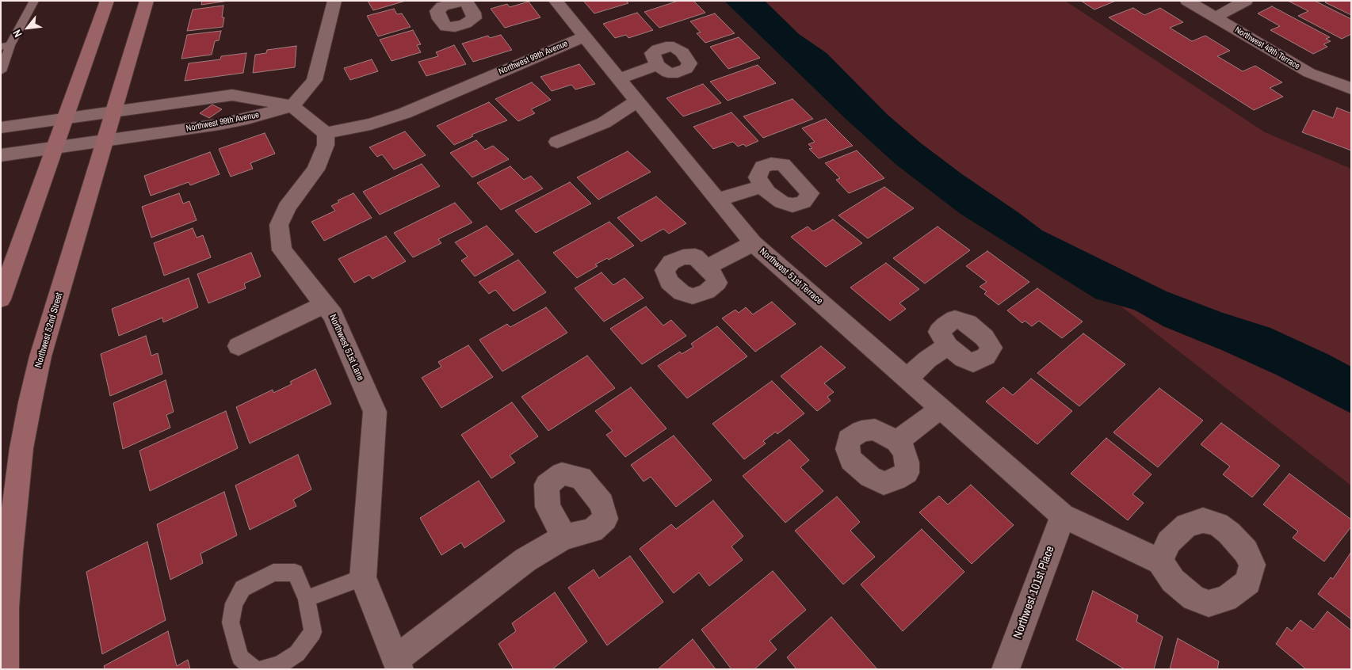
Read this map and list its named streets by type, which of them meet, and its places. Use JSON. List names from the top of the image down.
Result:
{
  "streets": {
    "street": [
      "Northwest 49th Terrace",
      "Northwest 99th Avenue",
      "Northwest 51st Terrace",
      "Northwest 52nd Street",
      "Northwest 51st Lane",
      "Northwest 101st Place"
    ]
  },
  "crossings": [
    ["Northwest 99th Avenue", "Northwest 51st Terrace"],
    ["Northwest 99th Avenue", "Northwest 52nd Street"],
    ["Northwest 99th Avenue", "Northwest 51st Lane"],
    ["Northwest 51st Terrace", "Northwest 101st Place"]
  ],
  "north": "bottom left"
}
